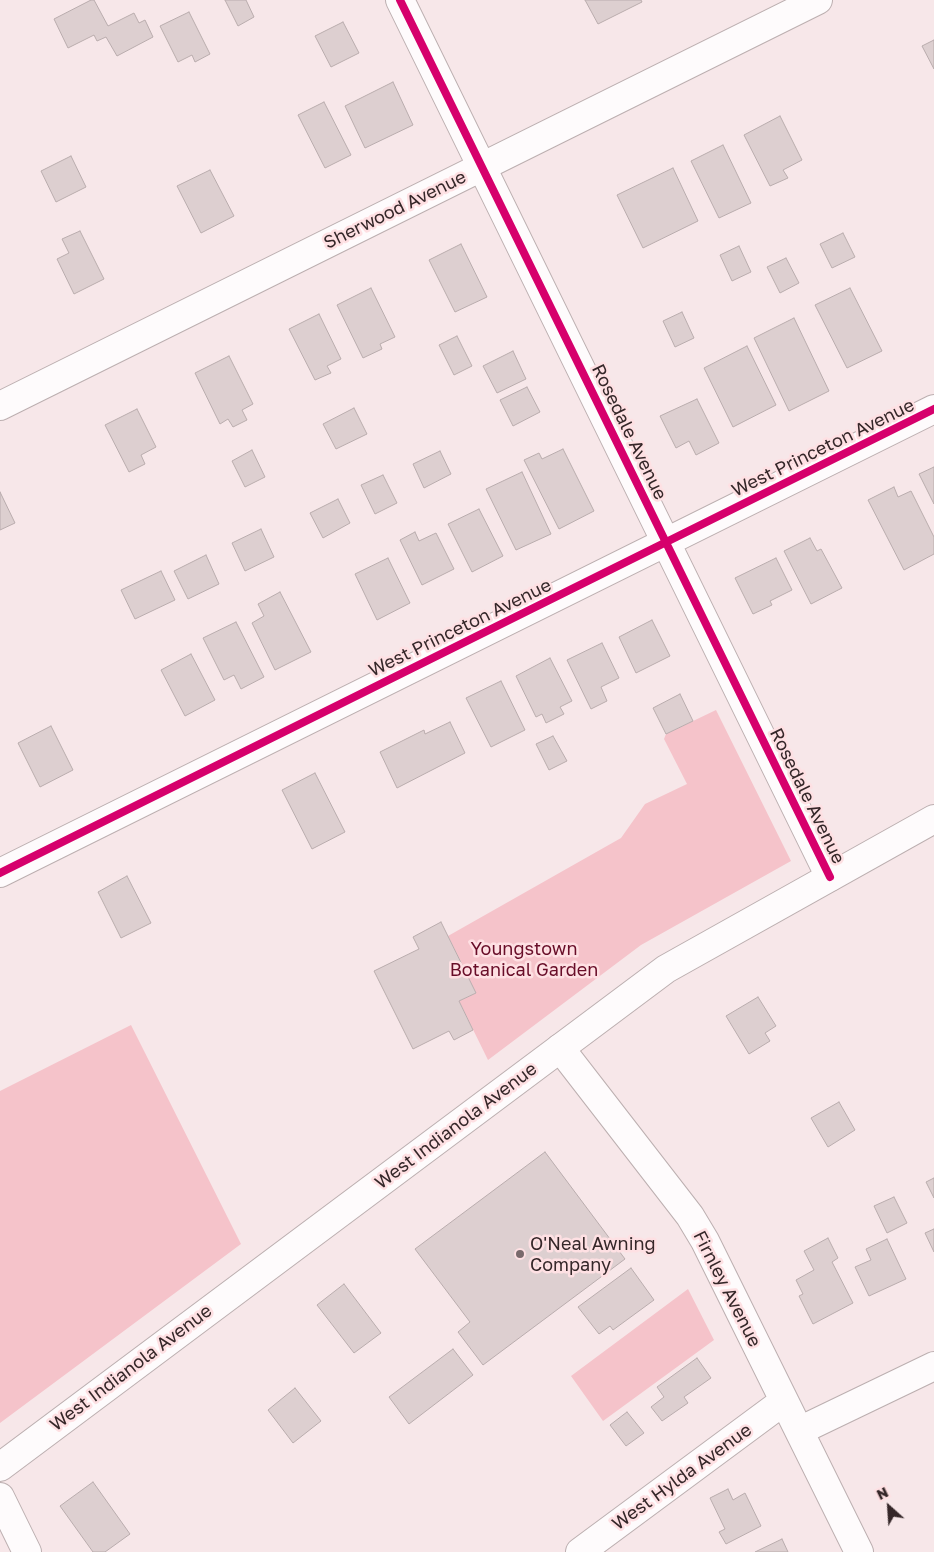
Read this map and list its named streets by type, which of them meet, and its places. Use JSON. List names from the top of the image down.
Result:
{
  "streets": {
    "street": [
      "Sherwood Avenue",
      "Rosedale Avenue",
      "West Princeton Avenue",
      "West Indianola Avenue",
      "Firnley Avenue",
      "West Hylda Avenue"
    ]
  },
  "crossings": [
    ["Sherwood Avenue", "Rosedale Avenue"],
    ["Rosedale Avenue", "West Princeton Avenue"],
    ["Rosedale Avenue", "West Indianola Avenue"],
    ["West Indianola Avenue", "Firnley Avenue"],
    ["Firnley Avenue", "West Hylda Avenue"]
  ],
  "parks": ["Youngstown Botanical Garden"],
  "places": ["O'Neal Awning Company"],
  "north": "top left"
}
